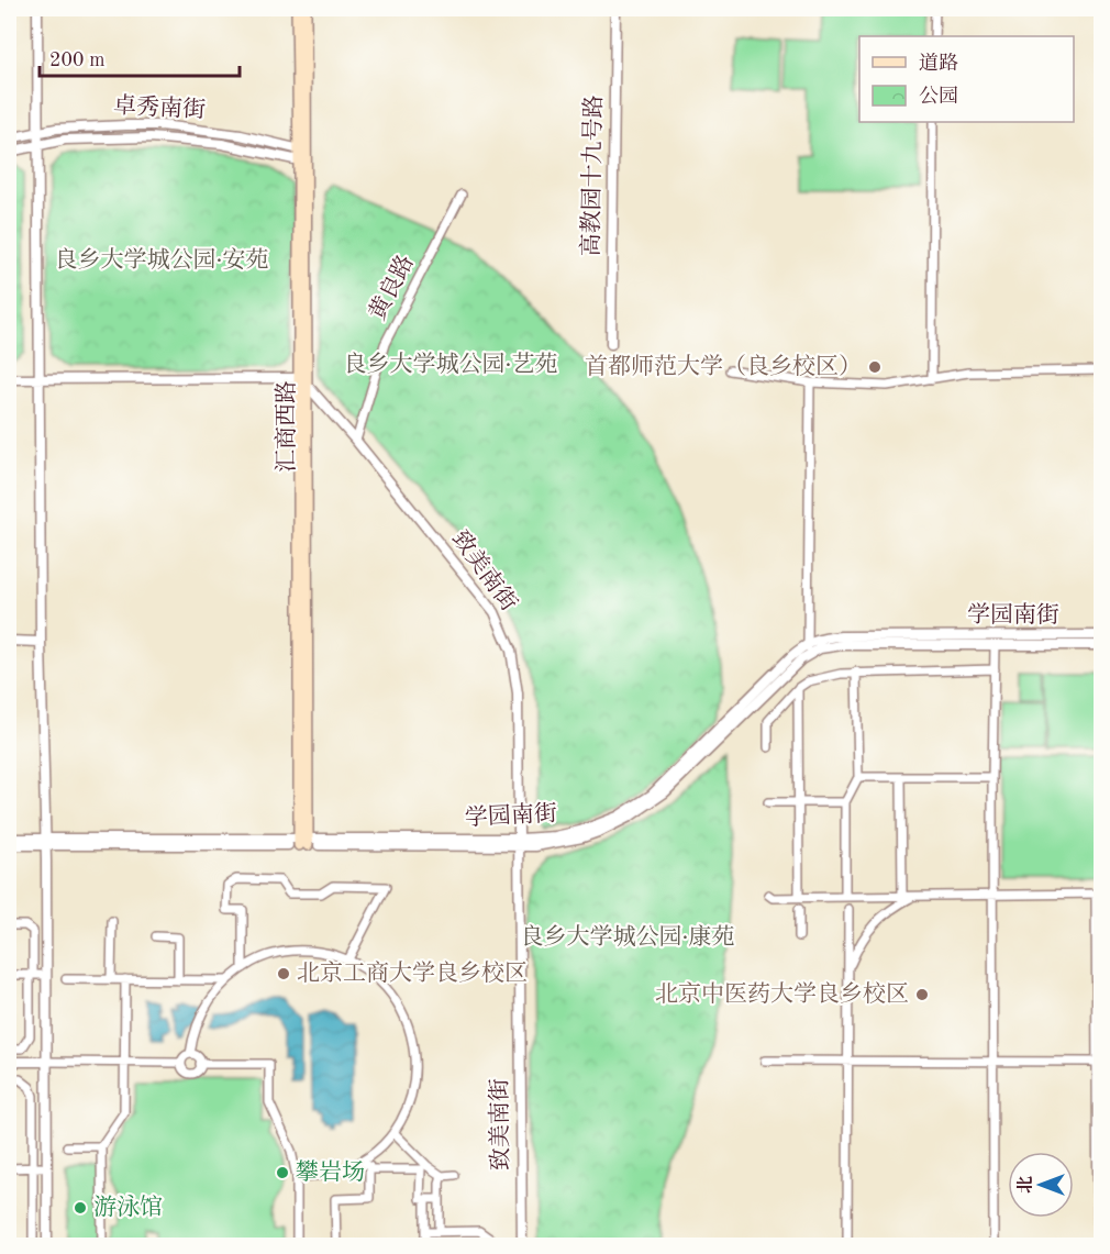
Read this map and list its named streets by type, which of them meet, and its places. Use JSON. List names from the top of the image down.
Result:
{
  "streets": {
    "main road": ["汇商西路"],
    "street": [
      "卓秀南街",
      "高教园十九号路",
      "黄良路",
      "致美南街",
      "学园南街"
    ]
  },
  "crossings": [
    ["卓秀南街", "汇商西路"],
    ["黄良路", "致美南街"],
    ["汇商西路", "致美南街"],
    ["汇商西路", "学园南街"],
    ["致美南街", "学园南街"]
  ],
  "parks": ["良乡大学城公园·安苑", "良乡大学城公园·艺苑", "良乡大学城公园·康苑"],
  "places": [
    "首都师范大学（良乡校区）",
    "北京工商大学良乡校区",
    "北京中医药大学良乡校区",
    "攀岩场",
    "游泳馆"
  ],
  "legend": ["道路", "公园"],
  "scale_bar": "200 m",
  "north": "left"
}
